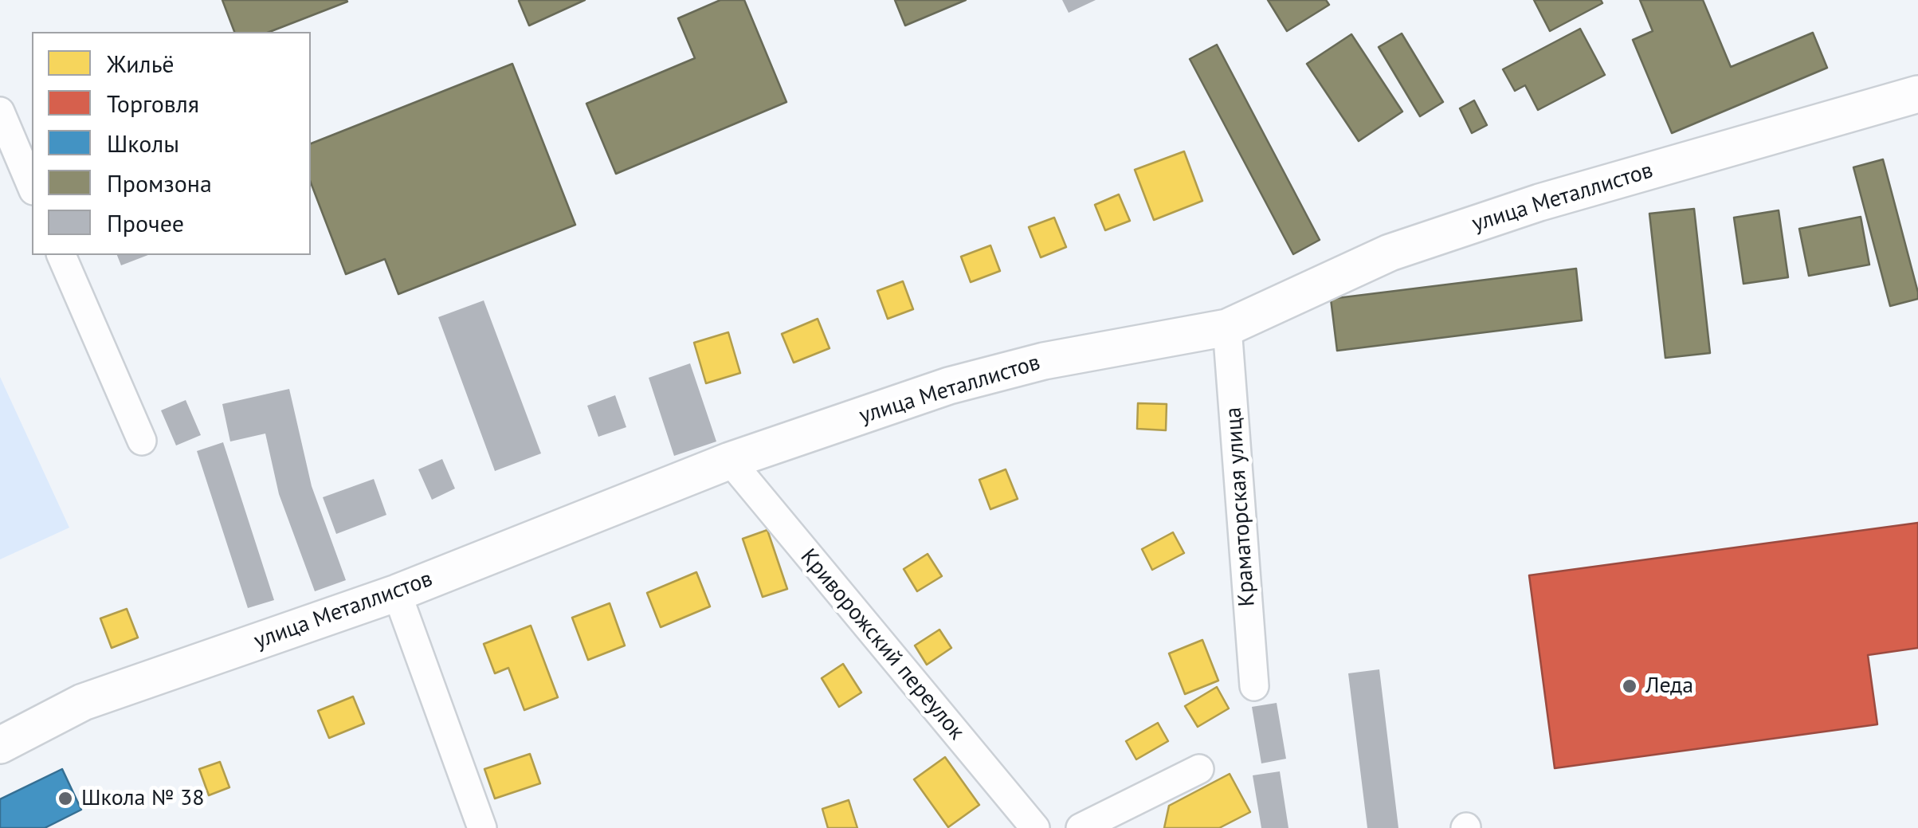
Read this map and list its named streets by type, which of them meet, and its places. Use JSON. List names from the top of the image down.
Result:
{
  "streets": {
    "street": ["улица Металлистов", "Краматорская улица", "Криворожский переулок"]
  },
  "crossings": [
    ["улица Металлистов", "Краматорская улица"],
    ["улица Металлистов", "Криворожский переулок"]
  ],
  "places": ["Леда", "Школа № 38"],
  "legend": [
    "Жильё",
    "Торговля",
    "Школы",
    "Промзона",
    "Прочее"
  ]
}
